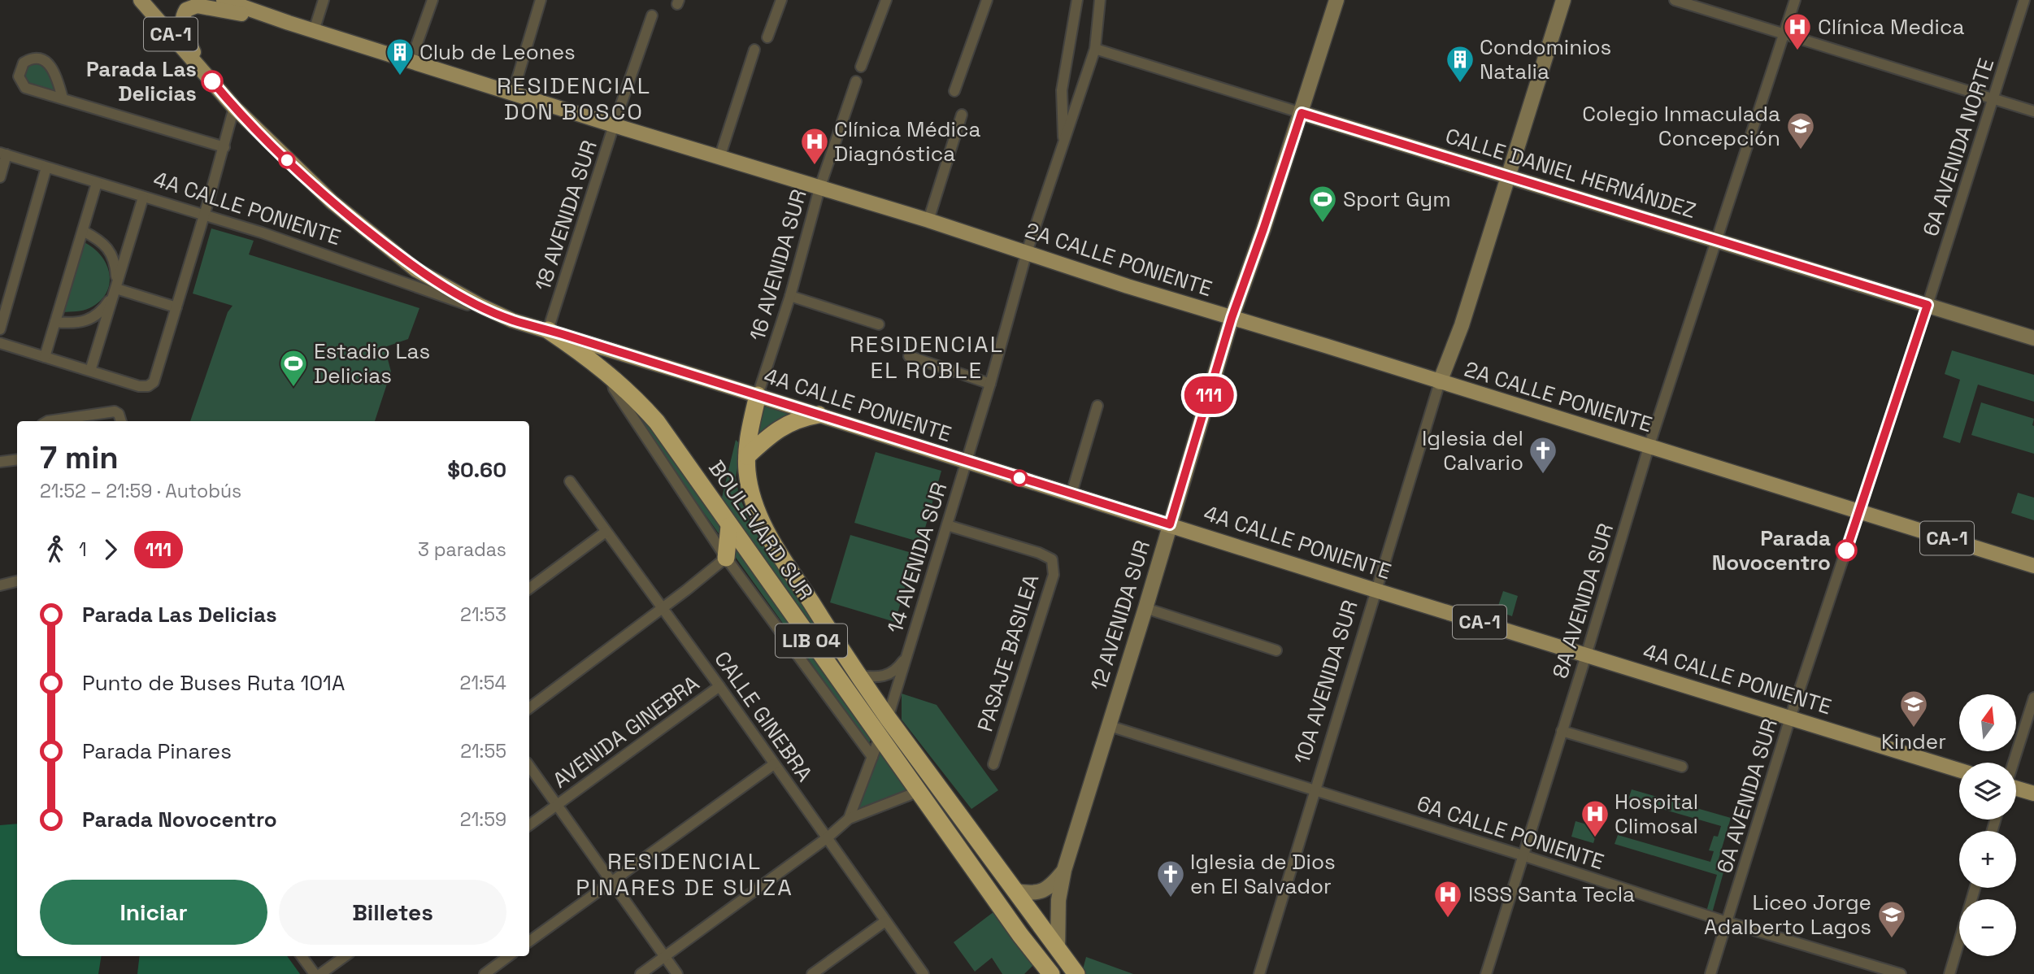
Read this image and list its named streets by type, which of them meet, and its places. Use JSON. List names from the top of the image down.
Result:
{
  "streets": {
    "highway": ["BOULEVARD SUR", "LIB 04"],
    "main road": ["CA-1", "4A CALLE PONIENTE", "2A CALLE PONIENTE"],
    "street": [
      "6A AVENIDA NORTE",
      "CALLE DANIEL HERNÁNDEZ",
      "18 AVENIDA SUR",
      "16 AVENIDA SUR",
      "14 AVENIDA SUR",
      "8A AVENIDA SUR",
      "12 AVENIDA SUR",
      "PASAJE BASILEA",
      "10A AVENIDA SUR",
      "CALLE GINEBRA",
      "AVENIDA GINEBRA",
      "6A AVENIDA SUR",
      "6A CALLE PONIENTE"
    ]
  },
  "crossings": [
    ["CA-1", "4A CALLE PONIENTE"],
    ["CA-1", "18 AVENIDA SUR"],
    ["CA-1", "2A CALLE PONIENTE"],
    ["CA-1", "BOULEVARD SUR"],
    ["6A AVENIDA NORTE", "CALLE DANIEL HERNÁNDEZ"],
    ["6A AVENIDA NORTE", "6A AVENIDA SUR"],
    ["CALLE DANIEL HERNÁNDEZ", "14 AVENIDA SUR"],
    ["CALLE DANIEL HERNÁNDEZ", "8A AVENIDA SUR"],
    ["CALLE DANIEL HERNÁNDEZ", "12 AVENIDA SUR"],
    ["CALLE DANIEL HERNÁNDEZ", "10A AVENIDA SUR"],
    ["CALLE DANIEL HERNÁNDEZ", "6A AVENIDA SUR"],
    ["4A CALLE PONIENTE", "18 AVENIDA SUR"],
    ["4A CALLE PONIENTE", "16 AVENIDA SUR"],
    ["4A CALLE PONIENTE", "BOULEVARD SUR"],
    ["4A CALLE PONIENTE", "14 AVENIDA SUR"],
    ["4A CALLE PONIENTE", "8A AVENIDA SUR"],
    ["4A CALLE PONIENTE", "12 AVENIDA SUR"],
    ["4A CALLE PONIENTE", "10A AVENIDA SUR"],
    ["4A CALLE PONIENTE", "6A AVENIDA SUR"],
    ["18 AVENIDA SUR", "2A CALLE PONIENTE"],
    ["18 AVENIDA SUR", "BOULEVARD SUR"],
    ["2A CALLE PONIENTE", "16 AVENIDA SUR"],
    ["2A CALLE PONIENTE", "14 AVENIDA SUR"],
    ["2A CALLE PONIENTE", "8A AVENIDA SUR"],
    ["2A CALLE PONIENTE", "12 AVENIDA SUR"],
    ["2A CALLE PONIENTE", "10A AVENIDA SUR"],
    ["2A CALLE PONIENTE", "6A AVENIDA SUR"],
    ["16 AVENIDA SUR", "BOULEVARD SUR"],
    ["BOULEVARD SUR", "14 AVENIDA SUR"],
    ["BOULEVARD SUR", "12 AVENIDA SUR"],
    ["14 AVENIDA SUR", "PASAJE BASILEA"],
    ["8A AVENIDA SUR", "6A CALLE PONIENTE"],
    ["12 AVENIDA SUR", "6A CALLE PONIENTE"],
    ["10A AVENIDA SUR", "6A CALLE PONIENTE"],
    ["CALLE GINEBRA", "AVENIDA GINEBRA"],
    ["6A AVENIDA SUR", "6A CALLE PONIENTE"]
  ],
  "districts": ["RESIDENCIAL DON BOSCO", "RESIDENCIAL EL ROBLE", "RESIDENCIAL PINARES DE SUIZA"],
  "places": {
    "hospital": [
      "Clínica Medica",
      "Clínica Médica Diagnóstica",
      "Hospital Climosal",
      "ISSS Santa Tecla"
    ],
    "building": ["Club de Leones", "Condominios Natalia"],
    "other": ["Parada Las Delicias", "Parada Novocentro"],
    "school or university": ["Colegio Inmaculada Concepción", "Kinder", "Liceo Jorge Adalberto Lagos"],
    "sports": ["Sport Gym", "Estadio Las Delicias"],
    "church": ["Iglesia del Calvario", "Iglesia de Dios en El Salvador"]
  },
  "lines": ["bus line 111"],
  "north": "top",
  "page": {
    "on_map": "111",
    "heading": ["7 min", "21:52 – 21:59 · Autobús", "$0.60"],
    "legs": ["1", "111", "3 paradas"],
    "list": [
      {
        "name": "Parada Las Delicias",
        "value": "21:53"
      },
      {
        "name": "Punto de Buses Ruta 101A",
        "value": "21:54"
      },
      {
        "name": "Parada Pinares",
        "value": "21:55"
      },
      {
        "name": "Parada Novocentro",
        "value": "21:59"
      }
    ],
    "map_buttons": ["+", "−"],
    "buttons": ["Iniciar", "Billetes"]
  }
}
